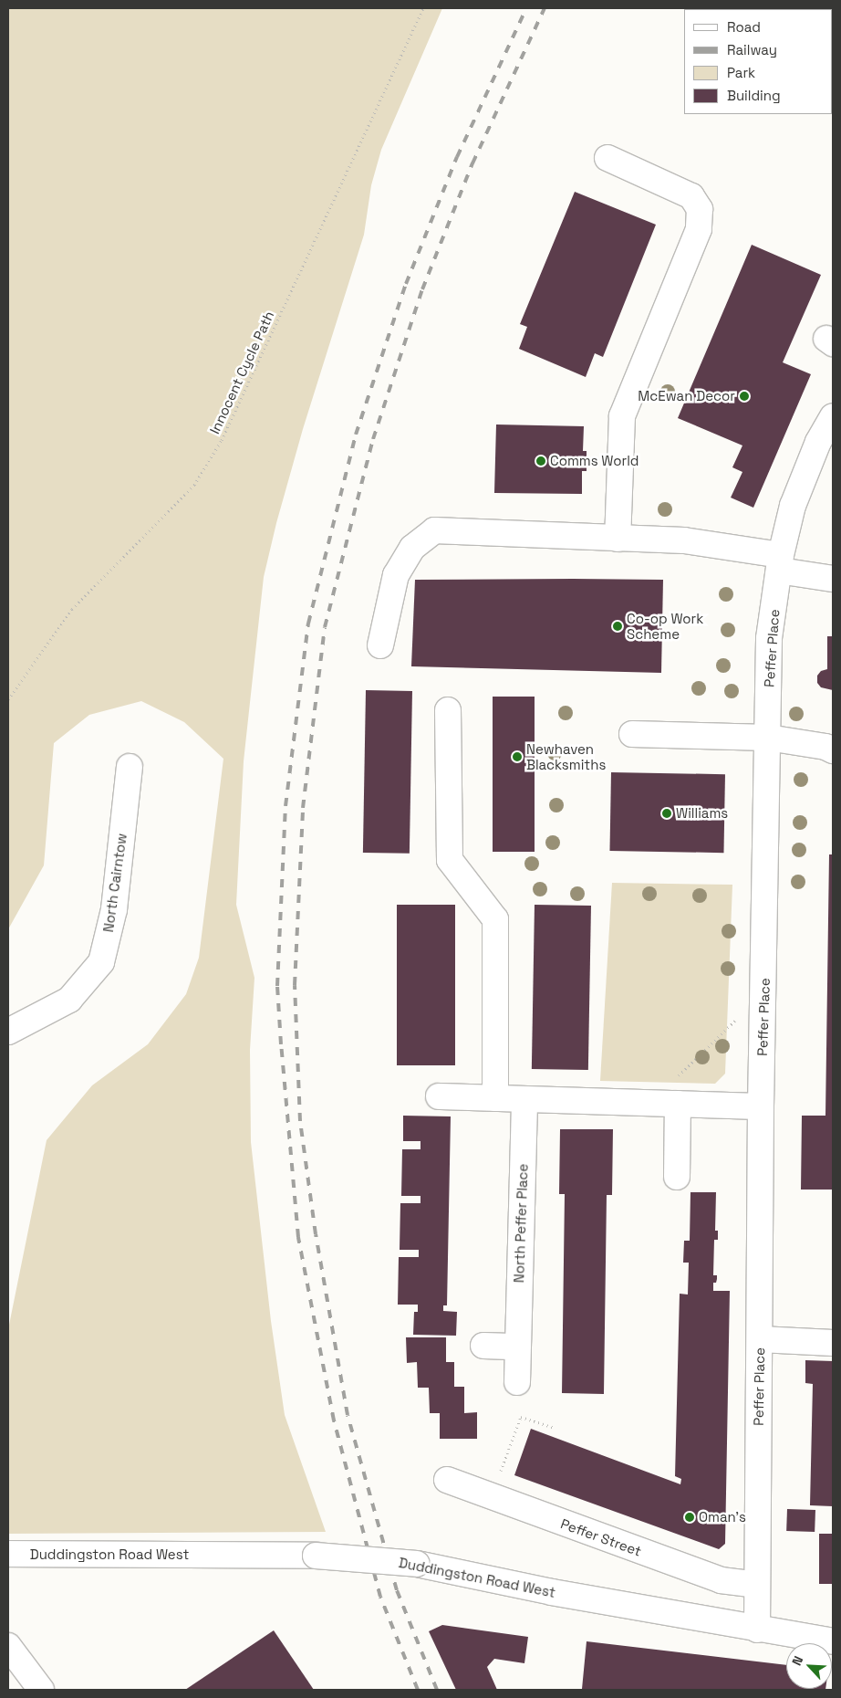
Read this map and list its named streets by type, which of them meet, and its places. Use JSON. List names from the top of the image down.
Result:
{
  "streets": {
    "street": [
      "Peffer Place",
      "North Cairntow",
      "North Peffer Place",
      "Peffer Street",
      "Duddingston Road West"
    ],
    "path": ["Innocent Cycle Path"]
  },
  "crossings": [
    ["Peffer Place", "Peffer Street"],
    ["Peffer Place", "Duddingston Road West"]
  ],
  "places": [
    "McEwan Decor",
    "Comms World",
    "Co-op Work Scheme",
    "Newhaven Blacksmiths",
    "Williams",
    "Oman's"
  ],
  "legend": [
    "Road",
    "Railway",
    "Park",
    "Building"
  ],
  "north": "top left"
}
